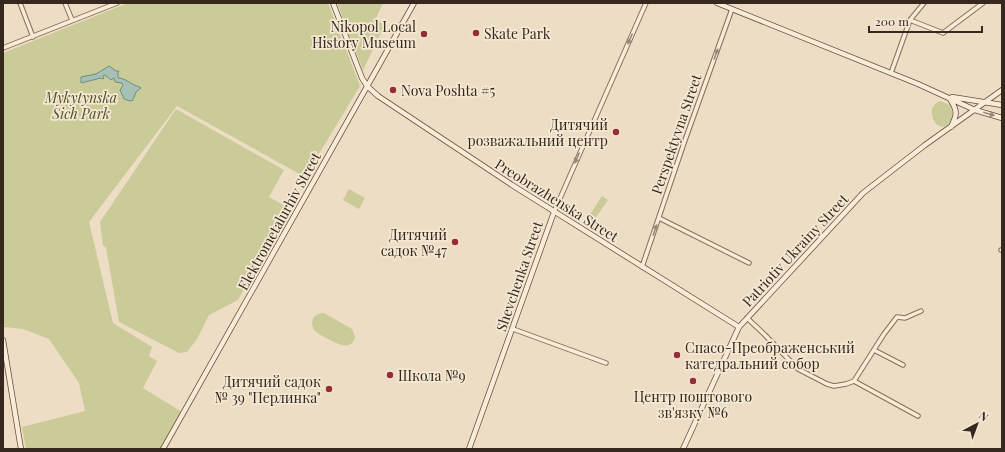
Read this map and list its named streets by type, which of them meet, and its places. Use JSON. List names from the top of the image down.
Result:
{
  "streets": {
    "main road": [
      "Preobrazhenska Street",
      "Elektrometalurhiv Street",
      "Patriotiv Ukrainy Street",
      "Shevchenka Street"
    ],
    "street": ["Perspektyvna Street"]
  },
  "crossings": [
    ["Perspektyvna Street", "Preobrazhenska Street"],
    ["Perspektyvna Street", "Patriotiv Ukrainy Street"],
    ["Preobrazhenska Street", "Elektrometalurhiv Street"],
    ["Preobrazhenska Street", "Patriotiv Ukrainy Street"],
    ["Preobrazhenska Street", "Shevchenka Street"]
  ],
  "one_way": ["Perspektyvna Street", "Shevchenka Street"],
  "parks": ["Mykytynska Sich Park"],
  "places": [
    "Skate Park",
    "Nikopol Local History Museum",
    "Nova Poshta #5",
    "Дитячий розважальний центр",
    "Дитячий садок №47",
    "Спасо-Преображенський катедральний собор",
    "Школа №9",
    "Центр поштового зв'язку №6",
    "Дитячий садок № 39 \"Перлинка\""
  ],
  "scale_bar": "200 m",
  "north": "top right"
}
